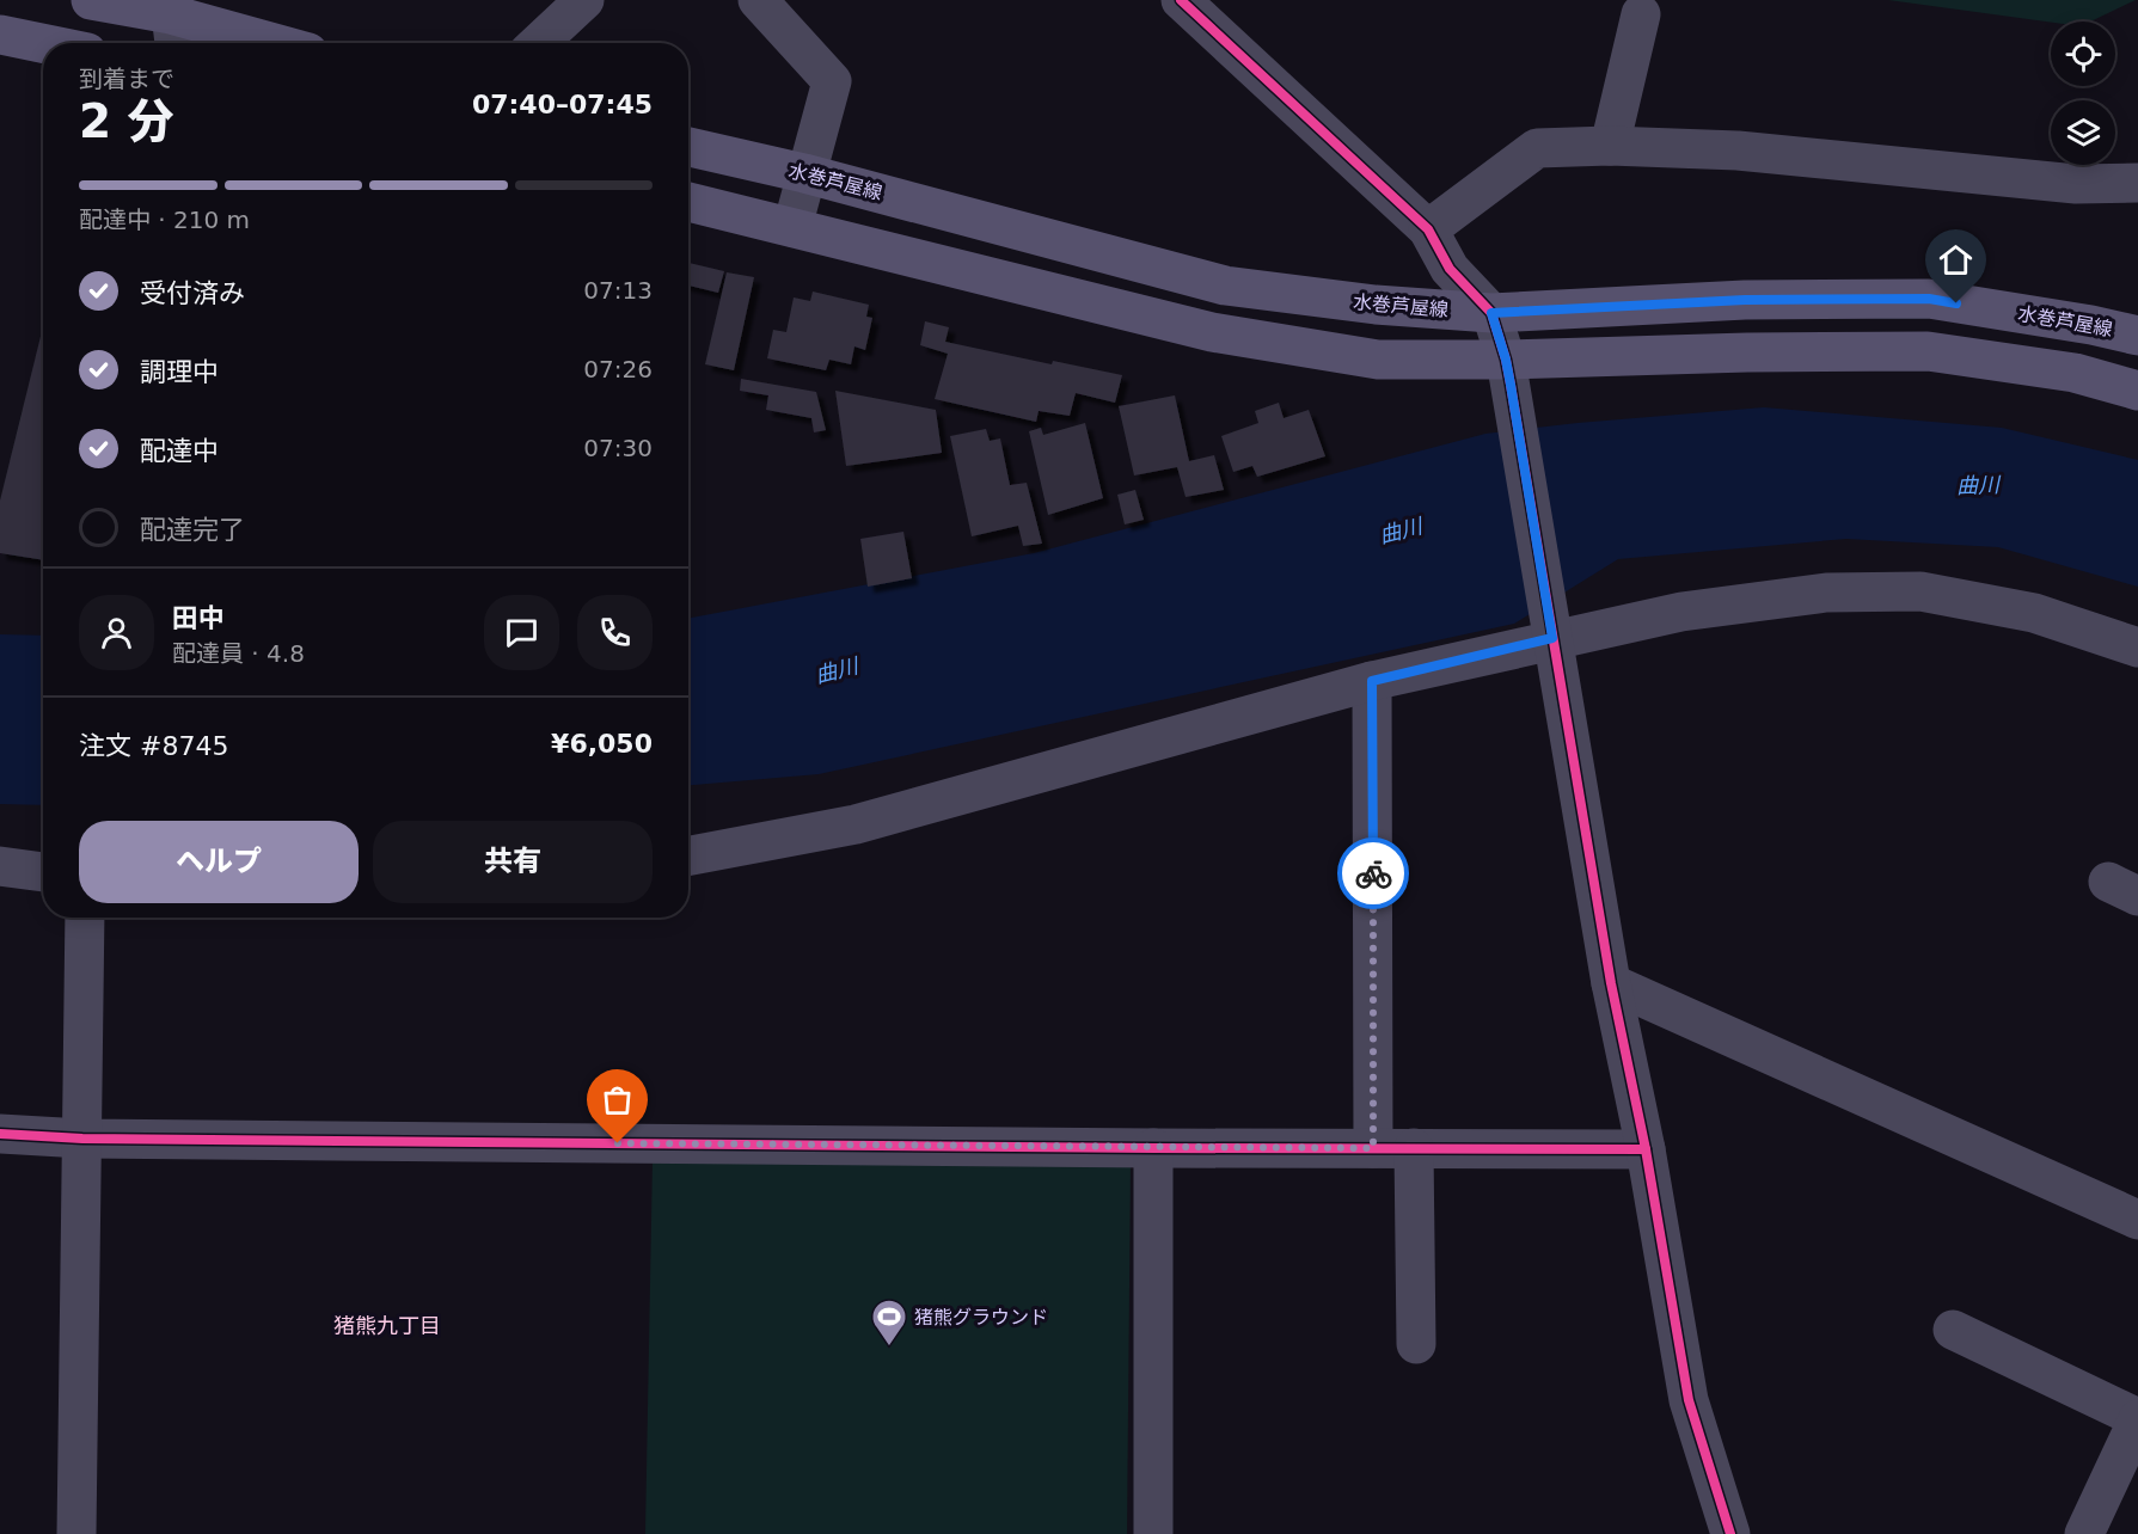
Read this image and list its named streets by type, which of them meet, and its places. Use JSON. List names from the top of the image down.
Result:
{
  "streets": {
    "main road": ["水巻芦屋線"]
  },
  "districts": ["猪熊九丁目"],
  "water": ["曲川"],
  "places": {
    "sports": ["猪熊グラウンド"]
  },
  "page": {
    "heading": ["2 分", "到着まで", "07:40–07:45"],
    "panel": [
      "田中",
      "配達員 · 4.8",
      "注文 #8745",
      "¥6,050"
    ],
    "bar": "配達中 · 210 m",
    "list": [
      ["受付済み", "07:13"],
      ["調理中", "07:26"],
      ["配達中", "07:30"],
      "配達完了"
    ],
    "buttons": ["ヘルプ", "共有"]
  }
}
